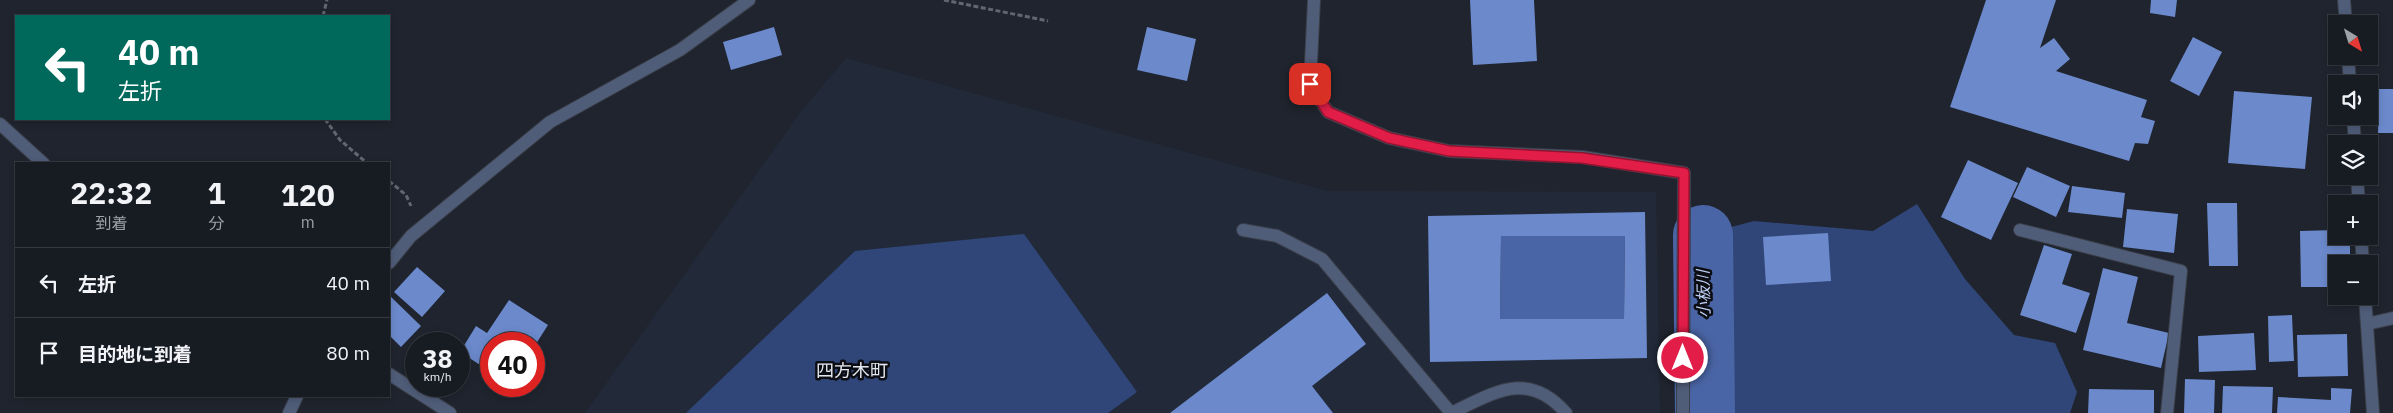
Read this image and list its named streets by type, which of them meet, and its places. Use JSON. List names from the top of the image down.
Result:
{
  "districts": ["四方木町"],
  "water": ["小板川"],
  "north": "bottom right",
  "page": {
    "map_buttons": ["+", "−"],
    "turn": ["40 m", "左折"],
    "eta": [
      "22:32",
      "到着",
      "1",
      "分",
      "120",
      "m"
    ],
    "list": [
      {
        "name": "左折",
        "value": "40 m"
      },
      {
        "name": "目的地に到着",
        "value": "80 m"
      }
    ],
    "speed": "38 km/h",
    "limit": "40"
  }
}
